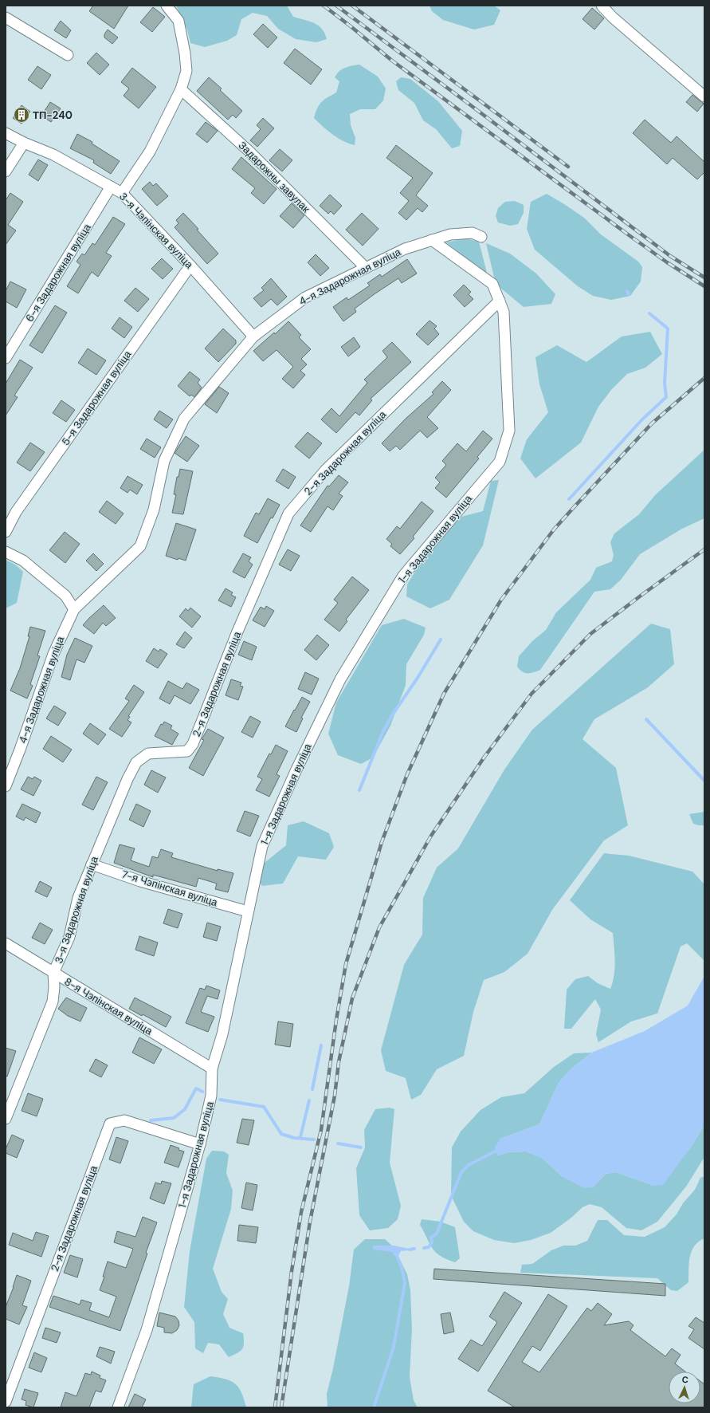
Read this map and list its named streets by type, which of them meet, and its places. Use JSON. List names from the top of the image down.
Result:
{
  "streets": {
    "street": [
      "Задарожны завулак",
      "3-я Чэпінская вуліца",
      "6-я Задарожная вуліца",
      "4-я Задарожная вуліца",
      "5-я Задарожная вуліца",
      "2-я Задарожная вуліца",
      "1-я Задарожная вуліца",
      "7-я Чэпінская вуліца",
      "3-я Задарожная вуліца",
      "8-я Чэпінская вуліца"
    ]
  },
  "crossings": [
    ["Задарожны завулак", "4-я Задарожная вуліца"],
    ["3-я Чэпінская вуліца", "6-я Задарожная вуліца"],
    ["3-я Чэпінская вуліца", "4-я Задарожная вуліца"],
    ["3-я Чэпінская вуліца", "5-я Задарожная вуліца"],
    ["4-я Задарожная вуліца", "1-я Задарожная вуліца"],
    ["2-я Задарожная вуліца", "1-я Задарожная вуліца"],
    ["2-я Задарожная вуліца", "3-я Задарожная вуліца"],
    ["1-я Задарожная вуліца", "7-я Чэпінская вуліца"],
    ["1-я Задарожная вуліца", "8-я Чэпінская вуліца"],
    ["7-я Чэпінская вуліца", "3-я Задарожная вуліца"],
    ["3-я Задарожная вуліца", "8-я Чэпінская вуліца"]
  ],
  "places": {
    "building": ["ТП-240"]
  },
  "north": "top"
}
